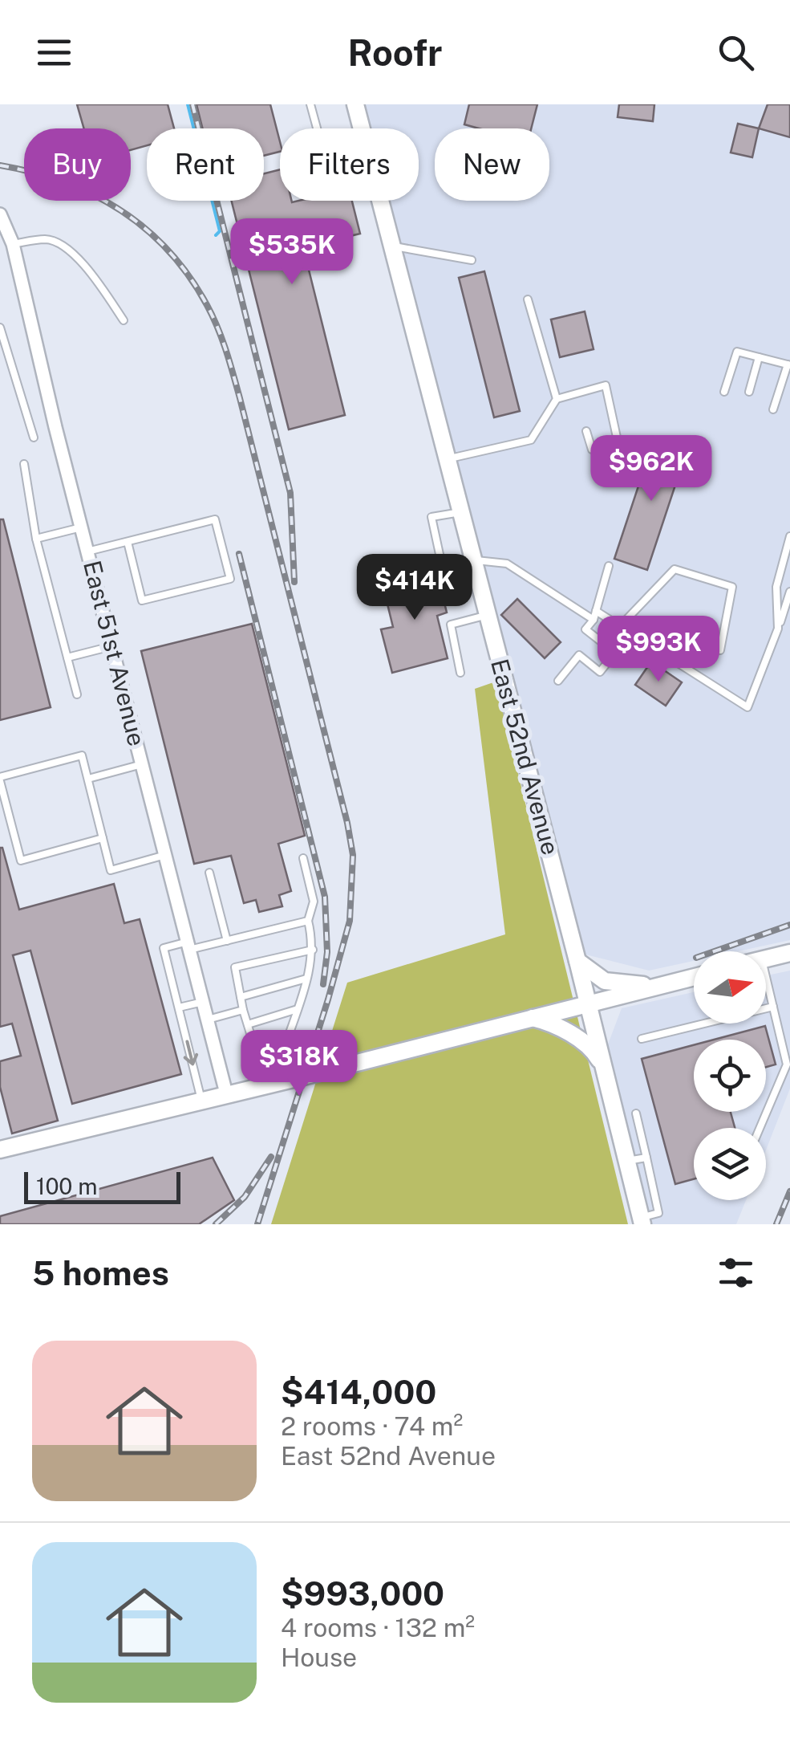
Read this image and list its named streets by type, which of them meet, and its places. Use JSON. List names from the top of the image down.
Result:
{
  "streets": {
    "street": ["East 51st Avenue", "East 52nd Avenue"]
  },
  "scale_bar": "100 m",
  "north": "right",
  "page": {
    "header": "Roofr",
    "chip": [
      "Buy",
      "Rent",
      "Filters",
      "New"
    ],
    "price": [
      "$535K",
      "$962K",
      "$414K",
      "$993K",
      "$318K"
    ],
    "scale": "100 m",
    "heading": "5 homes",
    "list": [
      {
        "name": "$414,000",
        "note": "2 rooms · 74 m² · East 52nd Avenue"
      },
      {
        "name": "$993,000",
        "note": "4 rooms · 132 m² · House"
      }
    ]
  }
}
